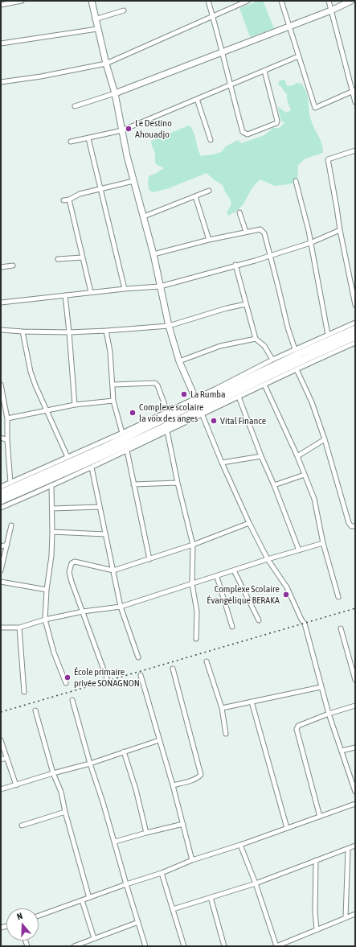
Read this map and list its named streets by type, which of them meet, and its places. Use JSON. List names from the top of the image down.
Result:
{
  "places": [
    "Le Destino Ahouadjo",
    "La Rumba",
    "Complexe scolaire la voix des anges",
    "Vital Finance",
    "Complexe Scolaire Évangélique BERAKA",
    "École primaire privée SONAGNON"
  ],
  "north": "top"
}
